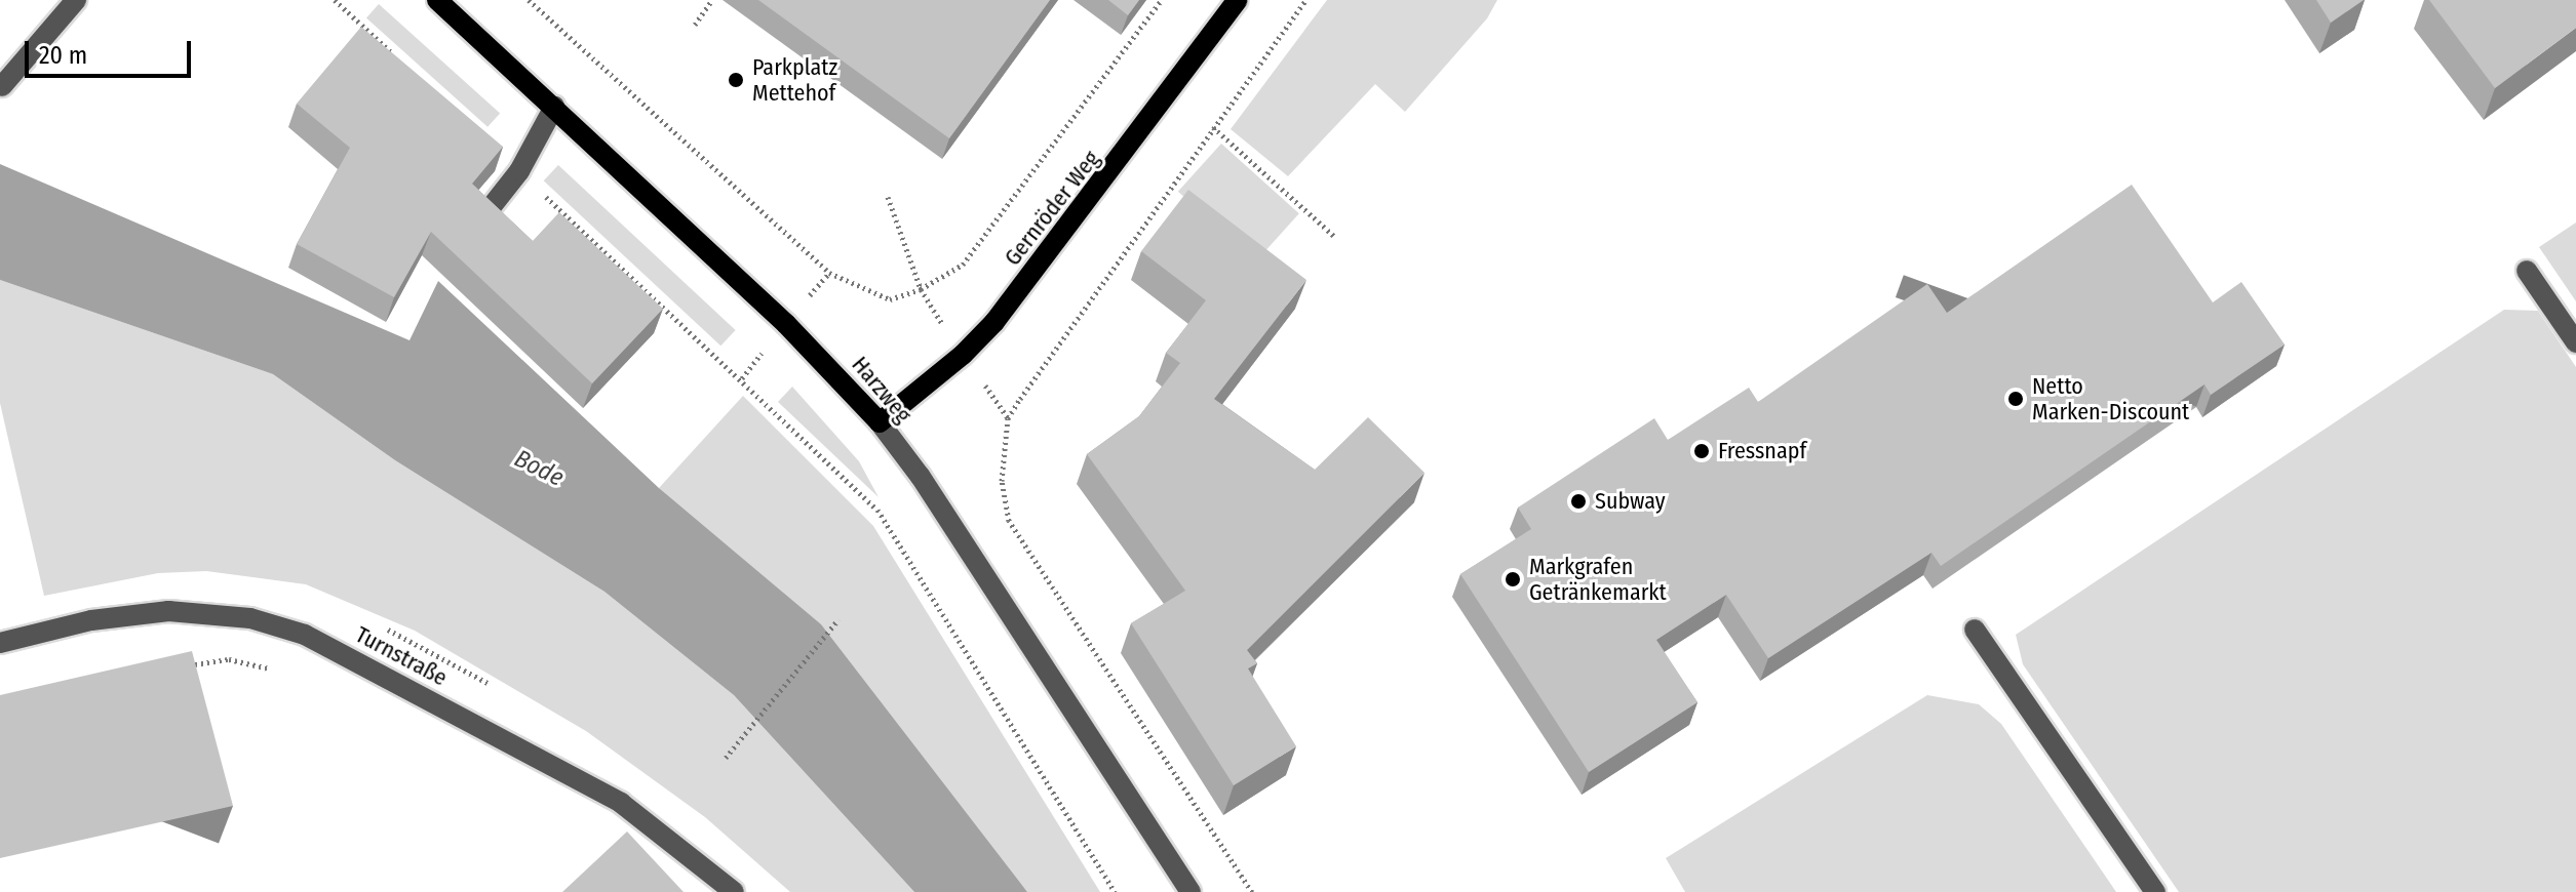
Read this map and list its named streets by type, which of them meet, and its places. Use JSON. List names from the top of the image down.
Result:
{
  "streets": {
    "main road": ["Gernröder Weg", "Harzweg"],
    "street": ["Turnstraße"]
  },
  "crossings": [
    ["Gernröder Weg", "Harzweg"]
  ],
  "water": ["Bode"],
  "places": [
    "Parkplatz Mettehof",
    "Netto Marken-Discount",
    "Fressnapf",
    "Subway",
    "Markgrafen Getränkemarkt"
  ],
  "scale_bar": "20 m"
}
